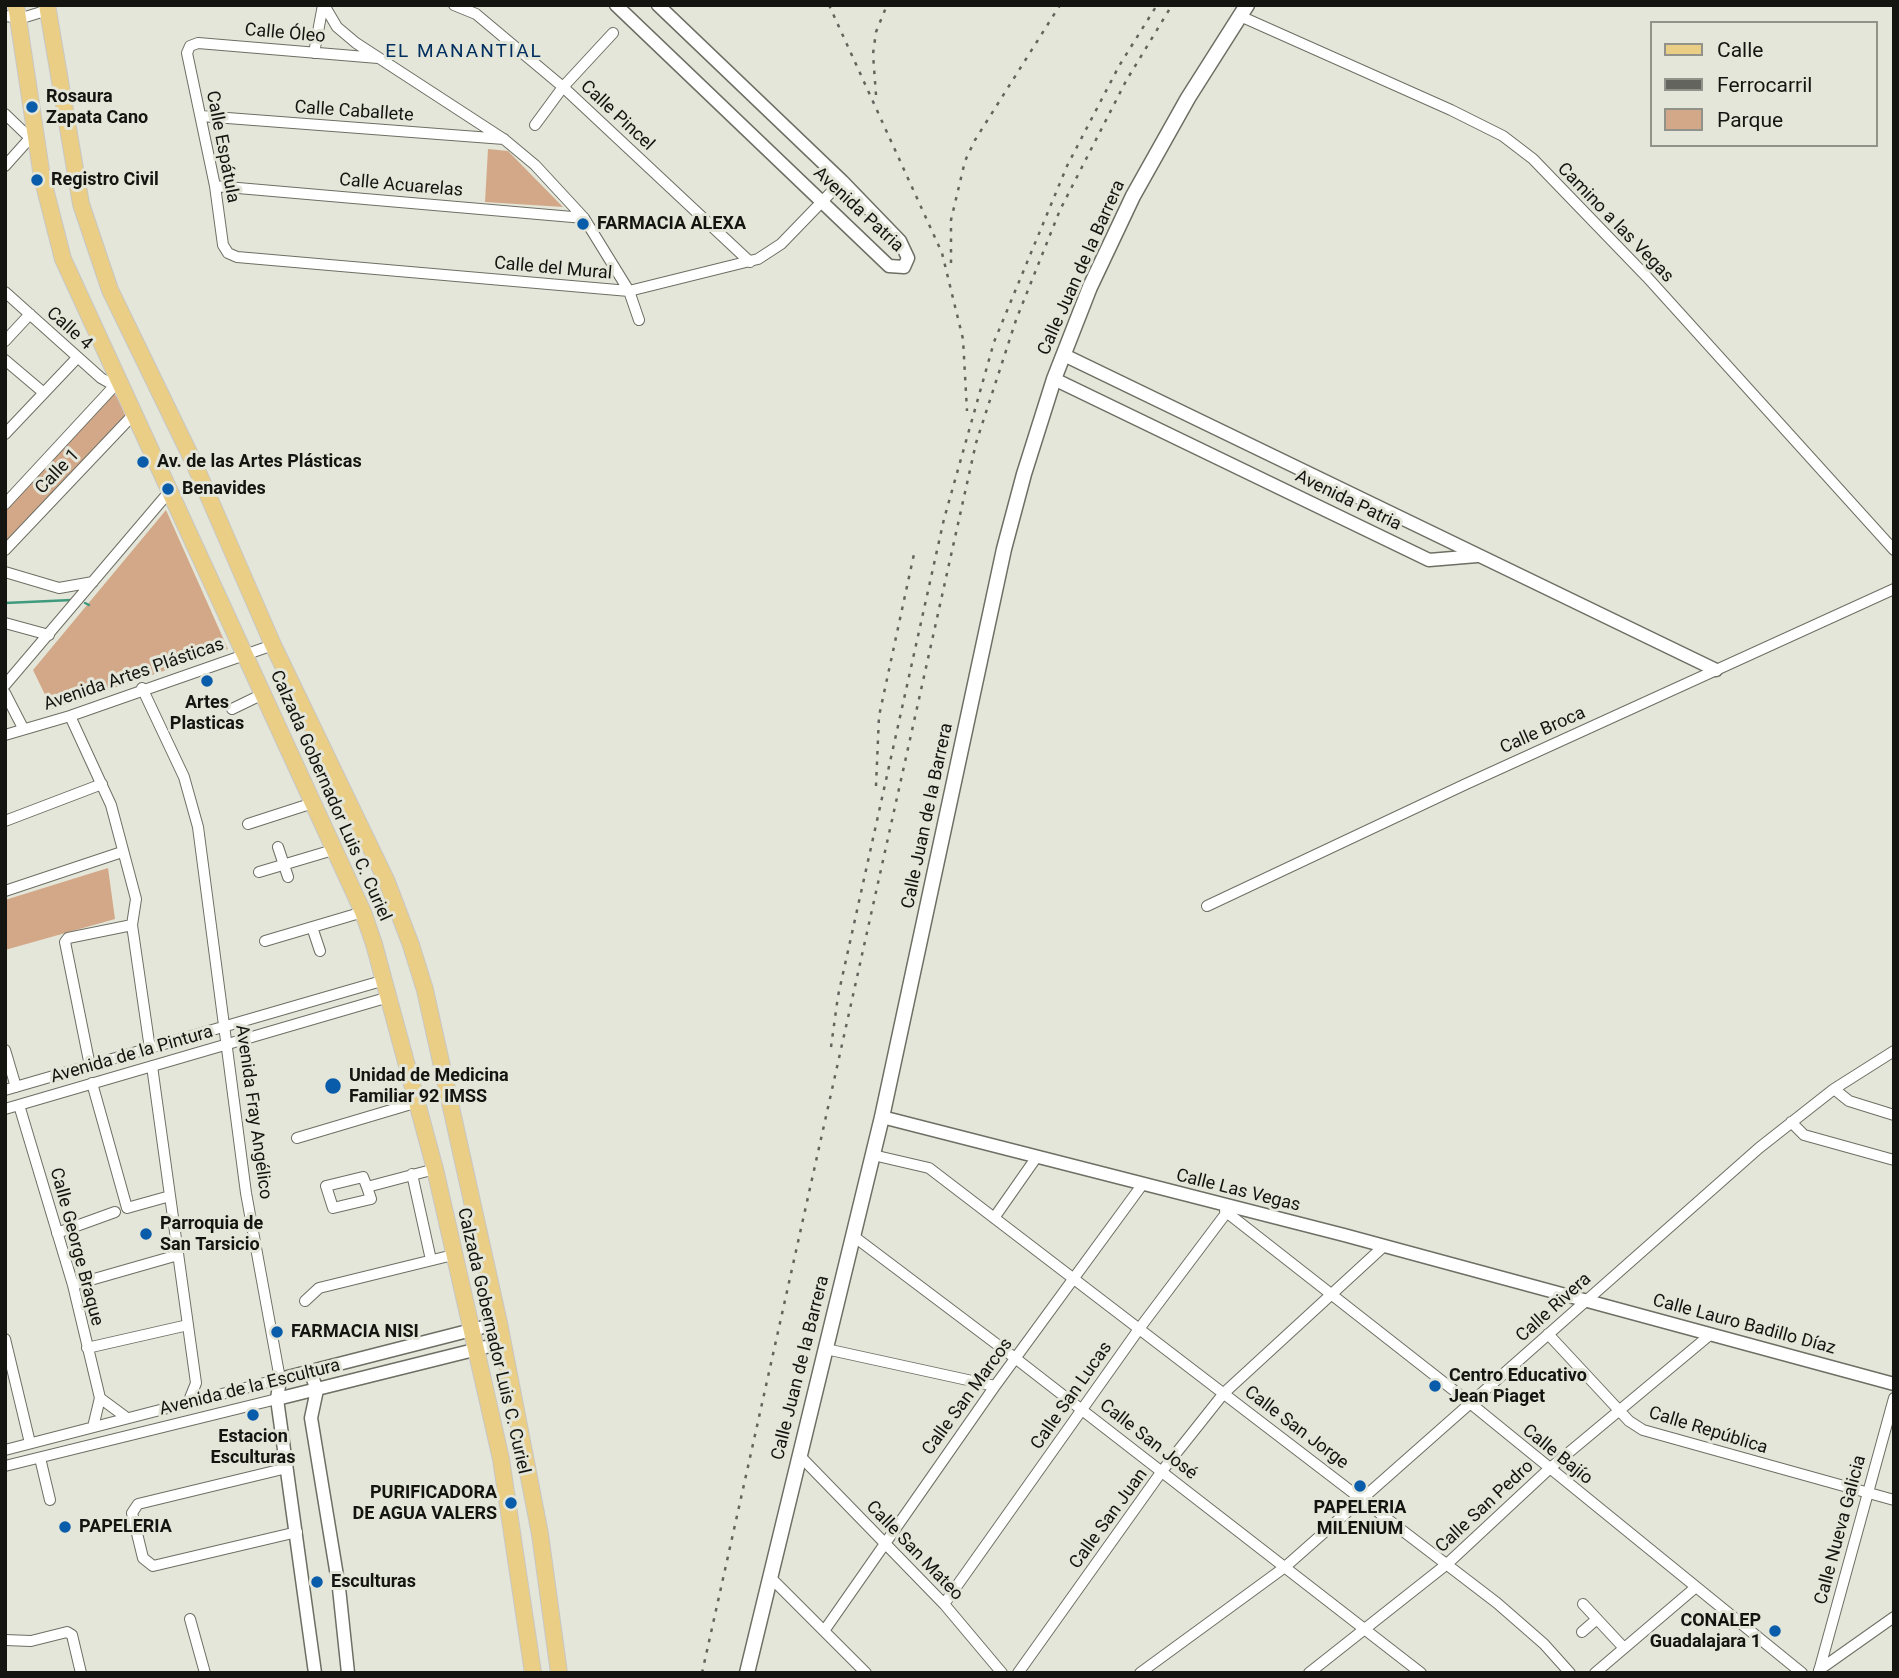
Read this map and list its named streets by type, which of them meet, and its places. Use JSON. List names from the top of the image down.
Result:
{
  "streets": {
    "main road": ["Calle Juan de la Barrera", "Calzada Gobernador Luis C. Curiel"],
    "street": [
      "Calle Óleo",
      "Calle Caballete",
      "Calle Pincel",
      "Calle Espátula",
      "Calle Acuarelas",
      "Avenida Patria",
      "Camino a las Vegas",
      "Calle del Mural",
      "Calle 4",
      "Calle 1",
      "Avenida Artes Plásticas",
      "Calle Broca",
      "Avenida de la Pintura",
      "Avenida Fray Angélico",
      "Calle Las Vegas",
      "Calle George Braque",
      "Calle Rivera",
      "Calle Lauro Badillo Díaz",
      "Avenida de la Escultura",
      "Calle San Lucas",
      "Calle San Marcos",
      "Calle San Jorge",
      "Calle República",
      "Calle San José",
      "Calle Bajío",
      "Calle San Pedro",
      "Calle San Juan",
      "Calle Nueva Galicia",
      "Calle San Mateo"
    ]
  },
  "crossings": [
    ["Calle Óleo", "Calle Espátula"],
    ["Calle Caballete", "Calle Espátula"],
    ["Calle Pincel", "Calle del Mural"],
    ["Calle Espátula", "Calle Acuarelas"],
    ["Calle Espátula", "Calle del Mural"],
    ["Avenida Patria", "Calle Juan de la Barrera"],
    ["Avenida Patria", "Calle del Mural"],
    ["Avenida Patria", "Calle Broca"],
    ["Camino a las Vegas", "Calle Juan de la Barrera"],
    ["Calle Juan de la Barrera", "Calle Las Vegas"],
    ["Calle Juan de la Barrera", "Calle San Jorge"],
    ["Calle Juan de la Barrera", "Calle San José"],
    ["Calle Juan de la Barrera", "Calle San Mateo"],
    ["Calle 4", "Calle 1"],
    ["Calle 4", "Calzada Gobernador Luis C. Curiel"],
    ["Calle 1", "Calzada Gobernador Luis C. Curiel"],
    ["Avenida Artes Plásticas", "Calzada Gobernador Luis C. Curiel"],
    ["Avenida Artes Plásticas", "Avenida Fray Angélico"],
    ["Calzada Gobernador Luis C. Curiel", "Avenida de la Pintura"],
    ["Calzada Gobernador Luis C. Curiel", "Avenida de la Escultura"],
    ["Avenida de la Pintura", "Avenida Fray Angélico"],
    ["Avenida de la Pintura", "Calle George Braque"],
    ["Avenida Fray Angélico", "Avenida de la Escultura"],
    ["Calle Las Vegas", "Calle Rivera"],
    ["Calle Las Vegas", "Calle Lauro Badillo Díaz"],
    ["Calle Las Vegas", "Calle San Lucas"],
    ["Calle Las Vegas", "Calle San Marcos"],
    ["Calle Las Vegas", "Calle Bajío"],
    ["Calle Las Vegas", "Calle San Juan"],
    ["Calle George Braque", "Avenida de la Escultura"],
    ["Calle Rivera", "Calle Lauro Badillo Díaz"],
    ["Calle Rivera", "Calle San Jorge"],
    ["Calle Rivera", "Calle República"],
    ["Calle Rivera", "Calle San José"],
    ["Calle Rivera", "Calle Bajío"],
    ["Calle Lauro Badillo Díaz", "Calle San Pedro"],
    ["Calle San Lucas", "Calle San Jorge"],
    ["Calle San Lucas", "Calle San José"],
    ["Calle San Lucas", "Calle Bajío"],
    ["Calle San Lucas", "Calle San Mateo"],
    ["Calle San Marcos", "Calle San Jorge"],
    ["Calle San Marcos", "Calle San José"],
    ["Calle San Marcos", "Calle San Mateo"],
    ["Calle San Jorge", "Calle San Pedro"],
    ["Calle San Jorge", "Calle San Juan"],
    ["Calle República", "Calle San Pedro"],
    ["Calle República", "Calle Nueva Galicia"],
    ["Calle San José", "Calle San Pedro"],
    ["Calle San José", "Calle San Juan"],
    ["Calle Bajío", "Calle San Pedro"],
    ["Calle Bajío", "Calle San Juan"]
  ],
  "districts": ["EL MANANTIAL"],
  "places": [
    "Rosaura Zapata Cano",
    "Registro Civil",
    "FARMACIA ALEXA",
    "Av. de las Artes Plásticas",
    "Benavides",
    "Artes Plasticas",
    "Unidad de Medicina Familiar 92 IMSS",
    "Parroquia de San Tarsicio",
    "FARMACIA NISI",
    "Centro Educativo Jean Piaget",
    "Estacion Esculturas",
    "PAPELERIA MILENIUM",
    "PURIFICADORA DE AGUA VALERS",
    "PAPELERIA",
    "Esculturas",
    "CONALEP Guadalajara 1"
  ],
  "legend": ["Calle", "Ferrocarril", "Parque"]
}
